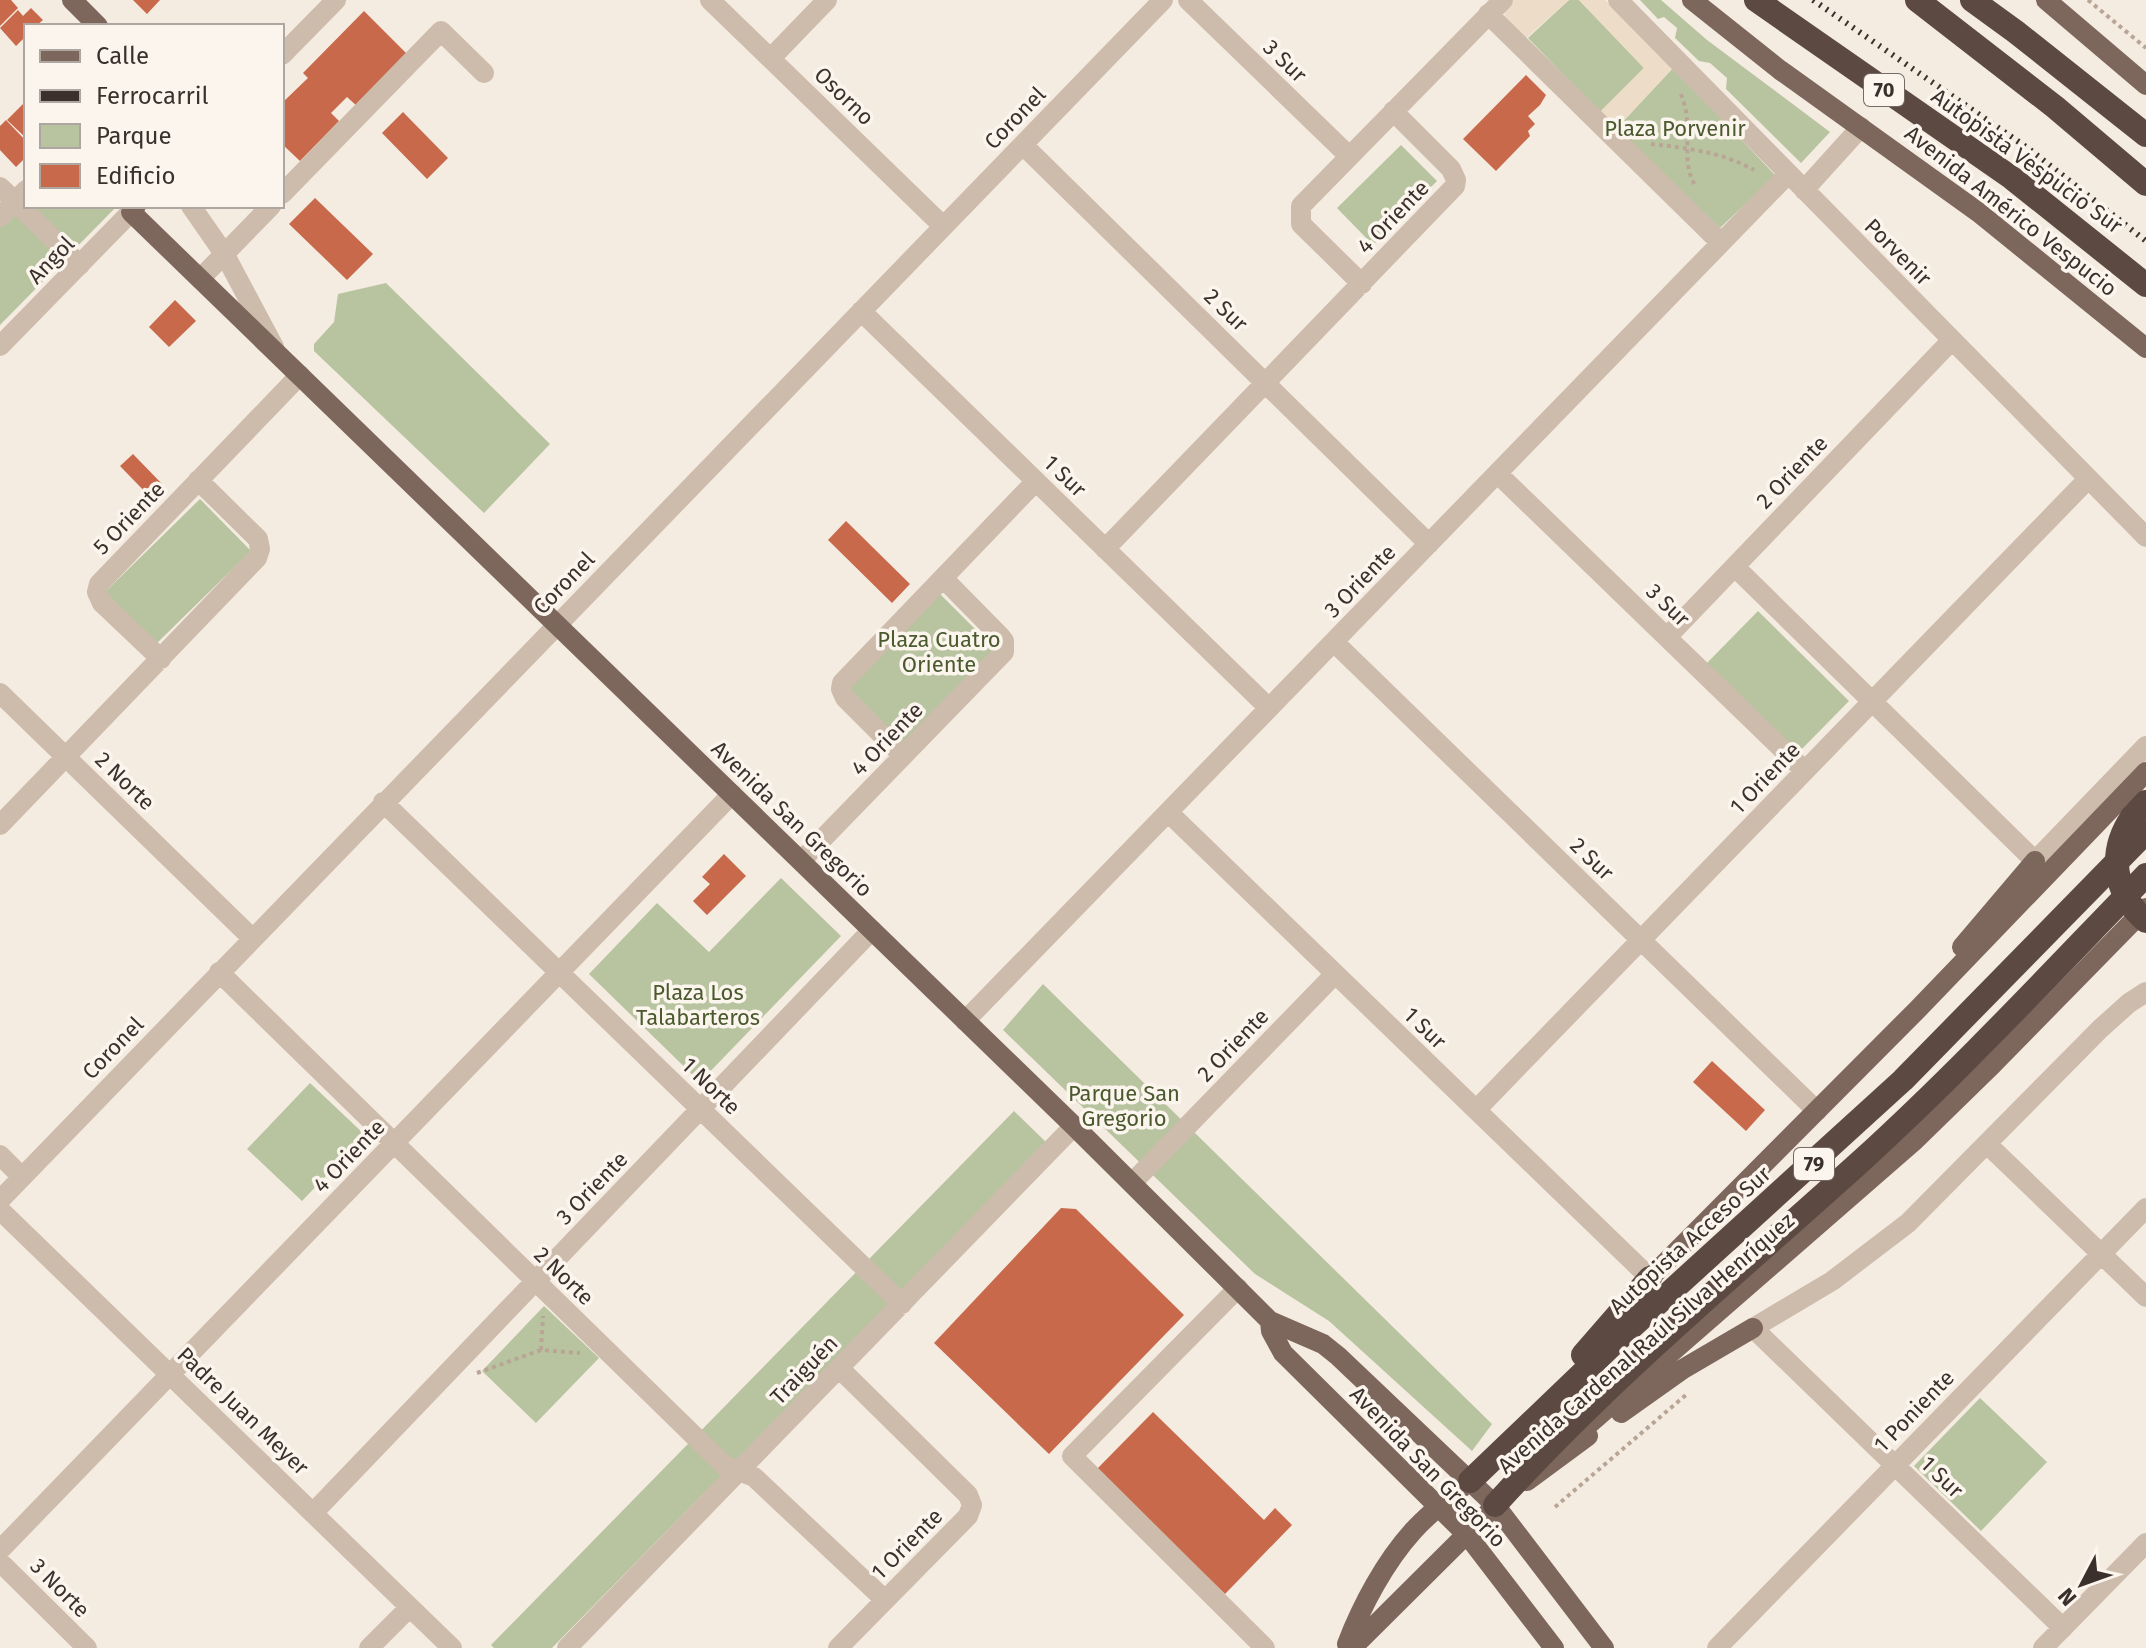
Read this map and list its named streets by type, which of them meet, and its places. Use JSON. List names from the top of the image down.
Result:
{
  "streets": {
    "highway": [
      "70",
      "Autopista Vespucio Sur",
      "79",
      "Autopista Acceso Sur"
    ],
    "main road": ["Avenida Américo Vespucio", "Avenida San Gregorio", "Avenida Cardenal Raúl Silva Henríquez"],
    "street": [
      "3 Sur",
      "Osorno",
      "Coronel",
      "4 Oriente",
      "Porvenir",
      "Angol",
      "2 Sur",
      "2 Oriente",
      "1 Sur",
      "5 Oriente",
      "3 Oriente",
      "1 Oriente",
      "2 Norte",
      "1 Norte",
      "Traiguén",
      "Padre Juan Meyer",
      "1 Poniente",
      "3 Norte"
    ]
  },
  "crossings": [
    ["3 Sur", "4 Oriente"],
    ["3 Sur", "2 Oriente"],
    ["3 Sur", "3 Oriente"],
    ["3 Sur", "1 Oriente"],
    ["Osorno", "Coronel"],
    ["Coronel", "2 Sur"],
    ["Coronel", "1 Sur"],
    ["Coronel", "2 Norte"],
    ["Coronel", "Avenida San Gregorio"],
    ["Coronel", "1 Norte"],
    ["4 Oriente", "2 Sur"],
    ["4 Oriente", "1 Sur"],
    ["4 Oriente", "2 Norte"],
    ["4 Oriente", "Avenida San Gregorio"],
    ["4 Oriente", "1 Norte"],
    ["4 Oriente", "Padre Juan Meyer"],
    ["Porvenir", "2 Oriente"],
    ["Porvenir", "3 Oriente"],
    ["Porvenir", "1 Oriente"],
    ["Angol", "Avenida San Gregorio"],
    ["2 Sur", "3 Oriente"],
    ["2 Sur", "1 Oriente"],
    ["2 Oriente", "1 Sur"],
    ["2 Oriente", "Avenida San Gregorio"],
    ["1 Sur", "3 Oriente"],
    ["1 Sur", "1 Oriente"],
    ["1 Sur", "1 Poniente"],
    ["5 Oriente", "2 Norte"],
    ["5 Oriente", "Avenida San Gregorio"],
    ["3 Oriente", "2 Norte"],
    ["3 Oriente", "Avenida San Gregorio"],
    ["3 Oriente", "1 Norte"],
    ["3 Oriente", "Padre Juan Meyer"],
    ["1 Oriente", "2 Norte"],
    ["1 Oriente", "Traiguén"],
    ["2 Norte", "Traiguén"],
    ["Avenida San Gregorio", "79"],
    ["Avenida San Gregorio", "Autopista Acceso Sur"],
    ["Avenida San Gregorio", "Avenida Cardenal Raúl Silva Henríquez"],
    ["Avenida San Gregorio", "Traiguén"],
    ["1 Norte", "Traiguén"],
    ["79", "Avenida Cardenal Raúl Silva Henríquez"],
    ["Autopista Acceso Sur", "Avenida Cardenal Raúl Silva Henríquez"]
  ],
  "parks": [
    "Plaza Porvenir",
    "Plaza Cuatro Oriente",
    "Plaza Los Talabarteros",
    "Parque San Gregorio"
  ],
  "legend": [
    "Calle",
    "Ferrocarril",
    "Parque",
    "Edificio"
  ],
  "north": "bottom left"
}
